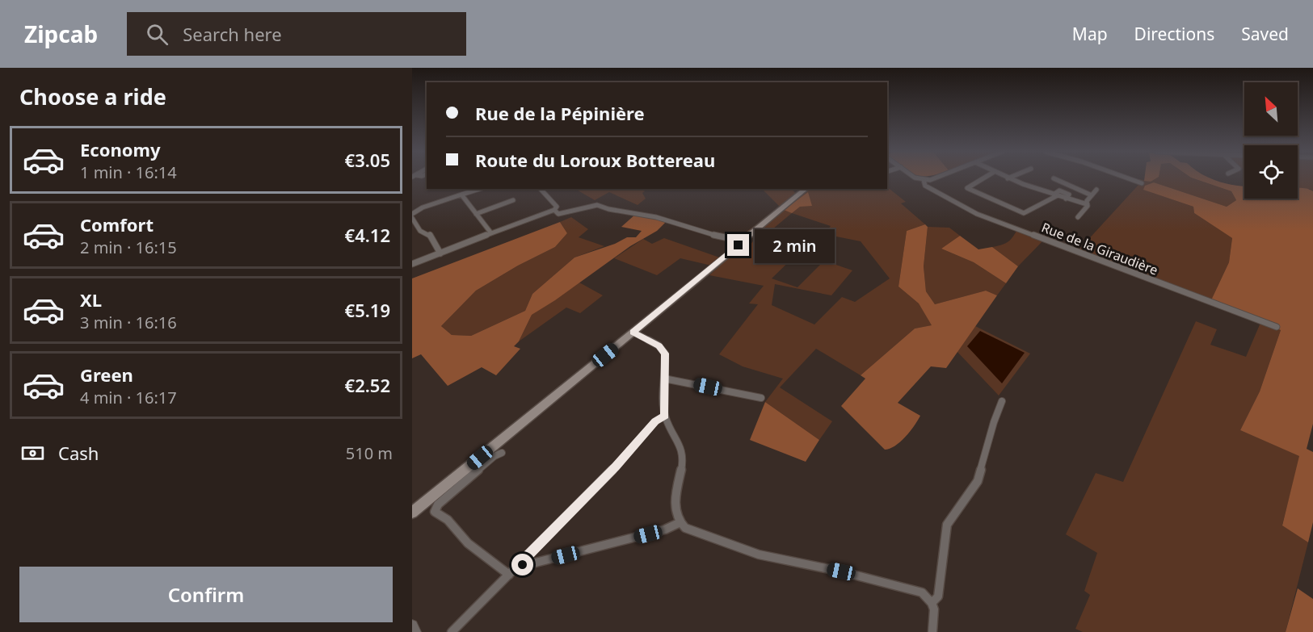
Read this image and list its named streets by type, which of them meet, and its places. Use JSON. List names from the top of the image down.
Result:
{
  "streets": {
    "street": ["Rue de la Giraudière"]
  },
  "north": "top left",
  "page": {
    "header": "Zipcab",
    "search": "Search here",
    "nav": ["Map", "Directions", "Saved"],
    "heading": "Choose a ride",
    "banner": ["Rue de la Pépinière", "Route du Loroux Bottereau"],
    "list": [
      {
        "name": "Economy",
        "note": "1 min · 16:14",
        "value": "€3.05"
      },
      {
        "name": "Comfort",
        "note": "2 min · 16:15",
        "value": "€4.12"
      },
      {
        "name": "XL",
        "note": "3 min · 16:16",
        "value": "€5.19"
      },
      {
        "name": "Green",
        "note": "4 min · 16:17",
        "value": "€2.52"
      }
    ],
    "bubble": "2 min",
    "pay": ["Cash", "510 m"],
    "buttons": "Confirm"
  }
}
